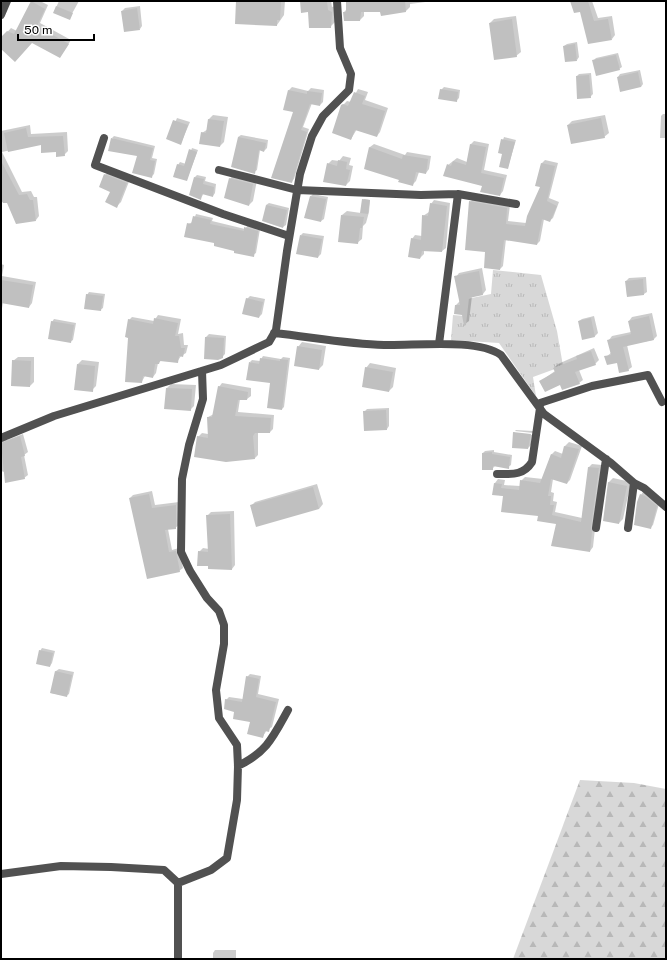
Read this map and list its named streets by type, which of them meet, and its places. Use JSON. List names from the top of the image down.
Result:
{
  "scale_bar": "50 m"
}
